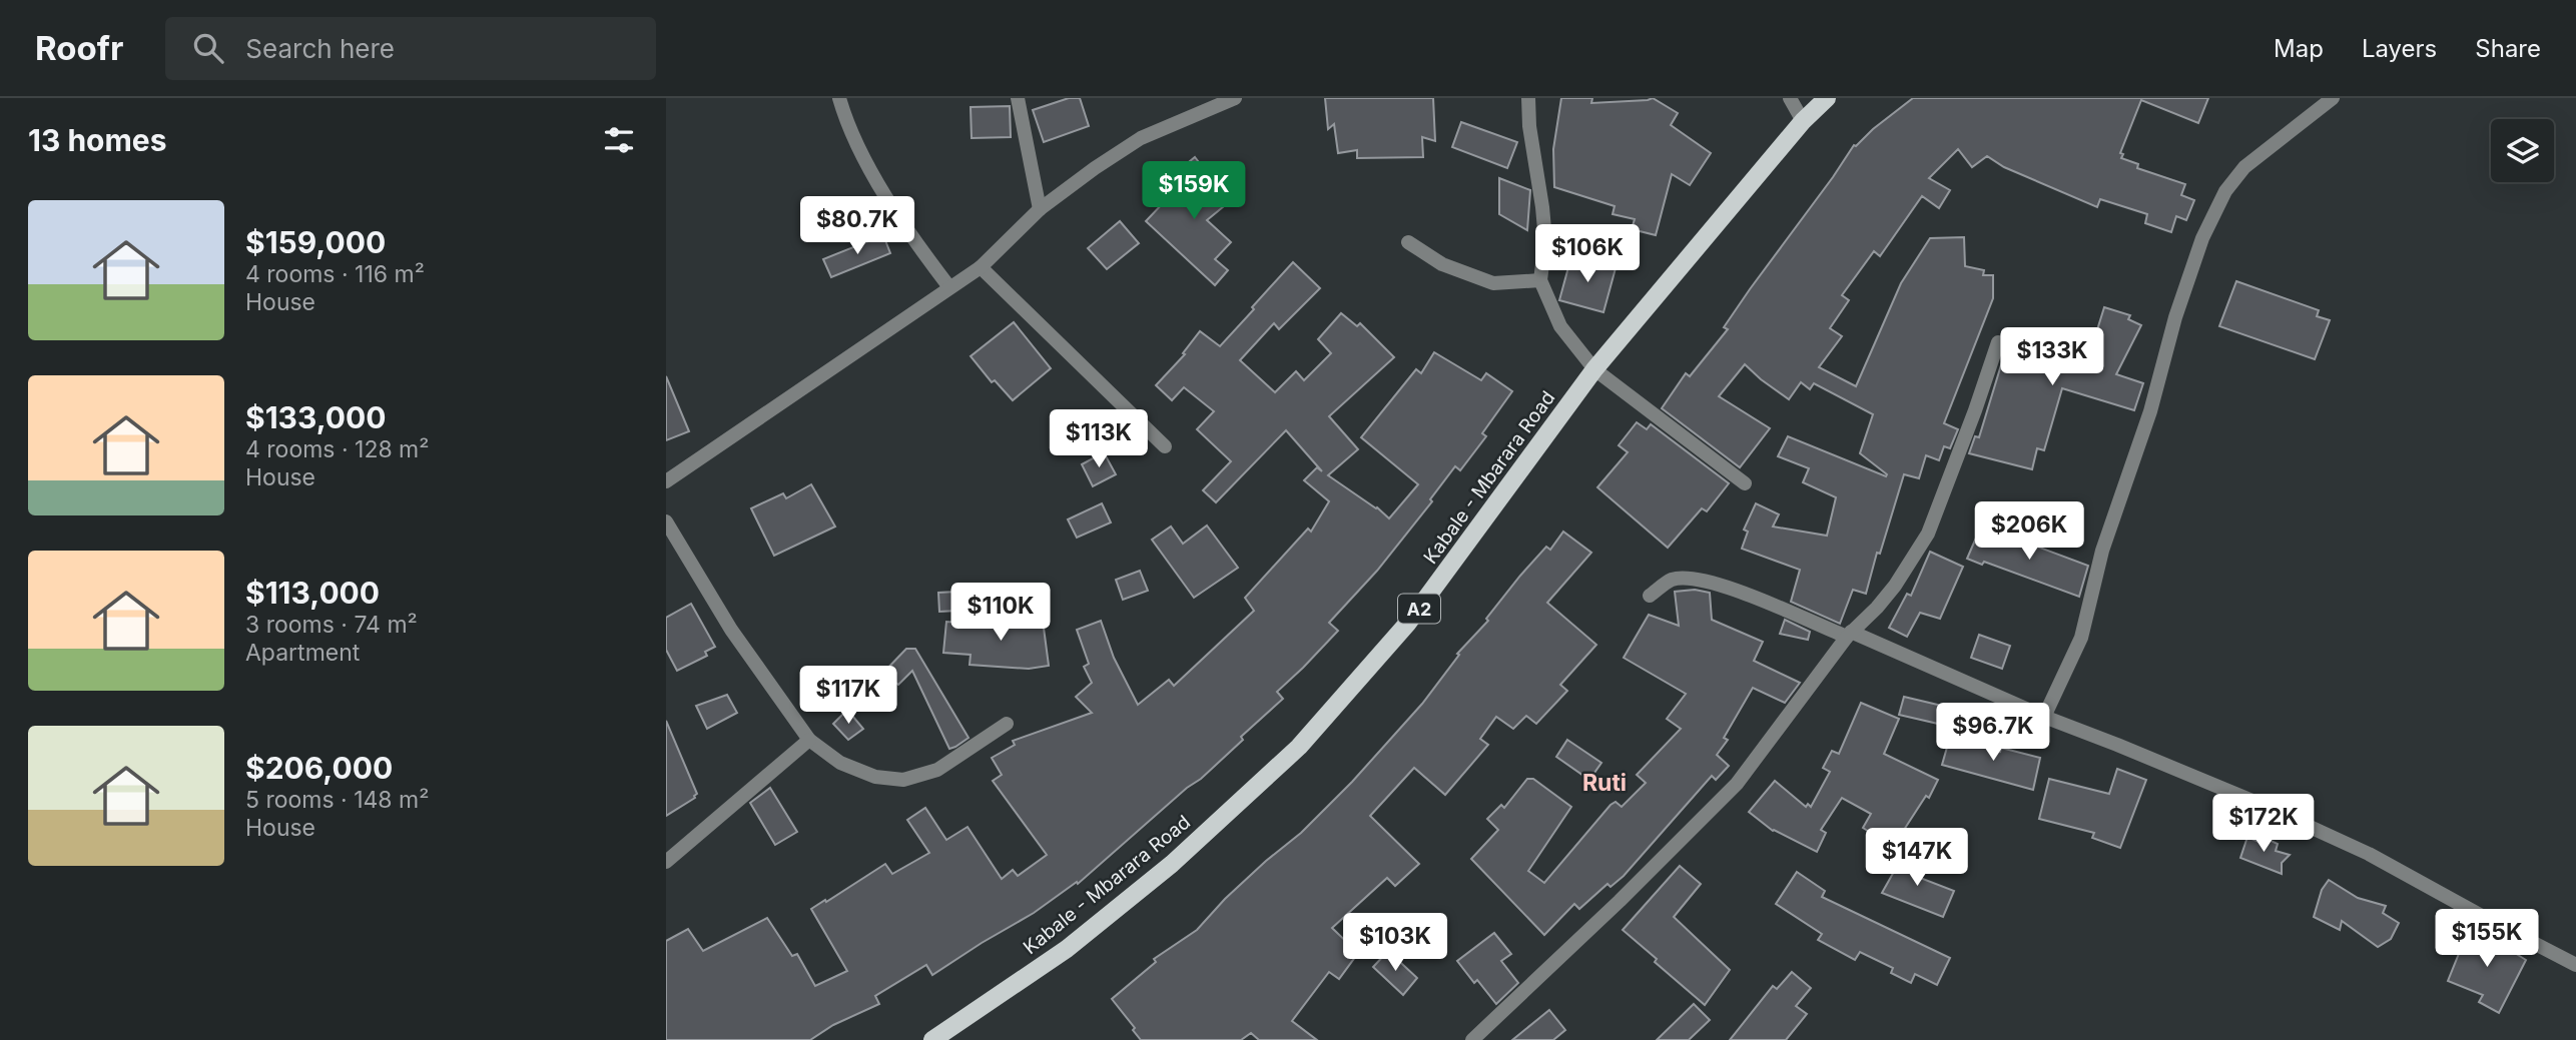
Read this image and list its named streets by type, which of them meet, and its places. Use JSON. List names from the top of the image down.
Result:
{
  "streets": {
    "main road": ["Kabale - Mbarara Road", "A2"]
  },
  "districts": ["Ruti"],
  "page": {
    "header": "Roofr",
    "search": "Search here",
    "nav": ["Map", "Layers", "Share"],
    "heading": "13 homes",
    "price": [
      "$159K",
      "$80.7K",
      "$106K",
      "$133K",
      "$113K",
      "$206K",
      "$110K",
      "$117K",
      "$96.7K",
      "$172K",
      "$147K",
      "$155K",
      "$103K"
    ],
    "list": [
      {
        "name": "$159,000",
        "note": "4 rooms · 116 m² · House"
      },
      {
        "name": "$133,000",
        "note": "4 rooms · 128 m² · House"
      },
      {
        "name": "$113,000",
        "note": "3 rooms · 74 m² · Apartment"
      },
      {
        "name": "$206,000",
        "note": "5 rooms · 148 m² · House"
      }
    ]
  }
}
